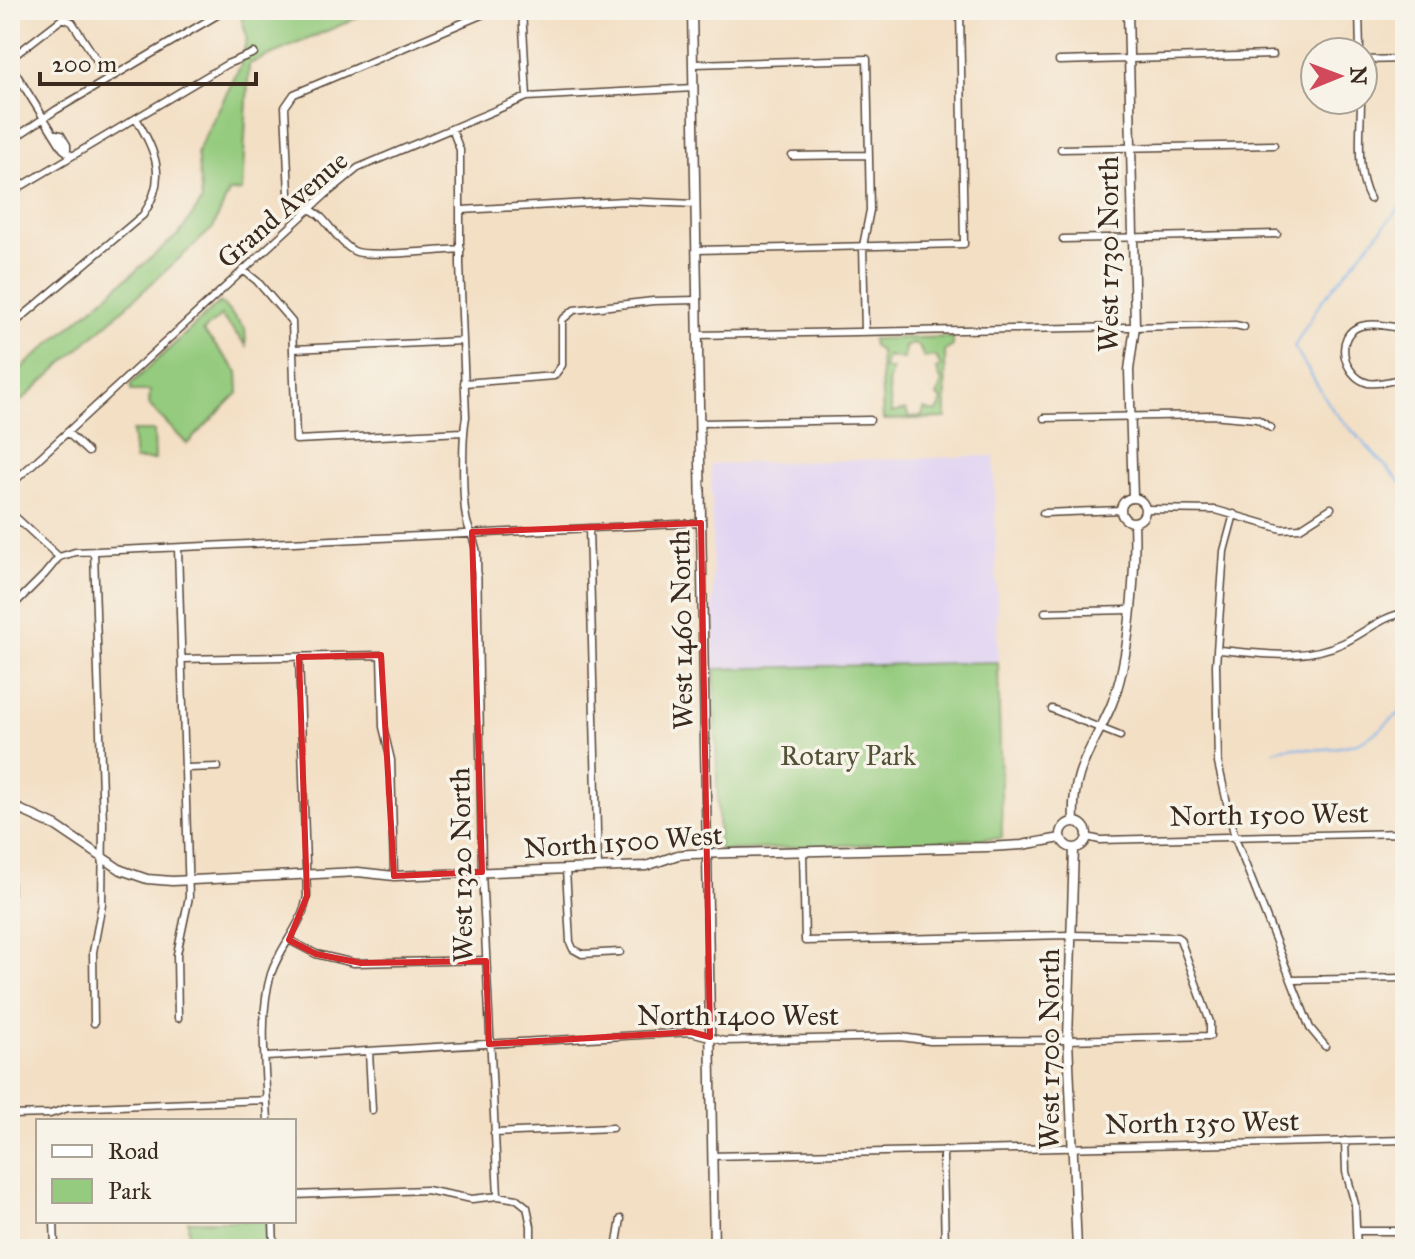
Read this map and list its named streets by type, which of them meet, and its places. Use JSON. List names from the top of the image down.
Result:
{
  "streets": {
    "street": [
      "Grand Avenue",
      "West 1730 North",
      "West 1460 North",
      "North 1500 West",
      "West 1320 North",
      "North 1400 West",
      "West 1700 North",
      "North 1350 West"
    ]
  },
  "crossings": [
    ["Grand Avenue", "West 1460 North"],
    ["Grand Avenue", "West 1320 North"],
    ["West 1460 North", "North 1500 West"],
    ["West 1460 North", "North 1400 West"],
    ["West 1460 North", "North 1350 West"],
    ["North 1500 West", "West 1320 North"],
    ["North 1500 West", "West 1700 North"],
    ["West 1320 North", "North 1400 West"],
    ["North 1400 West", "West 1700 North"],
    ["West 1700 North", "North 1350 West"]
  ],
  "parks": ["Rotary Park"],
  "legend": ["Road", "Park"],
  "scale_bar": "200 m",
  "north": "right"
}
